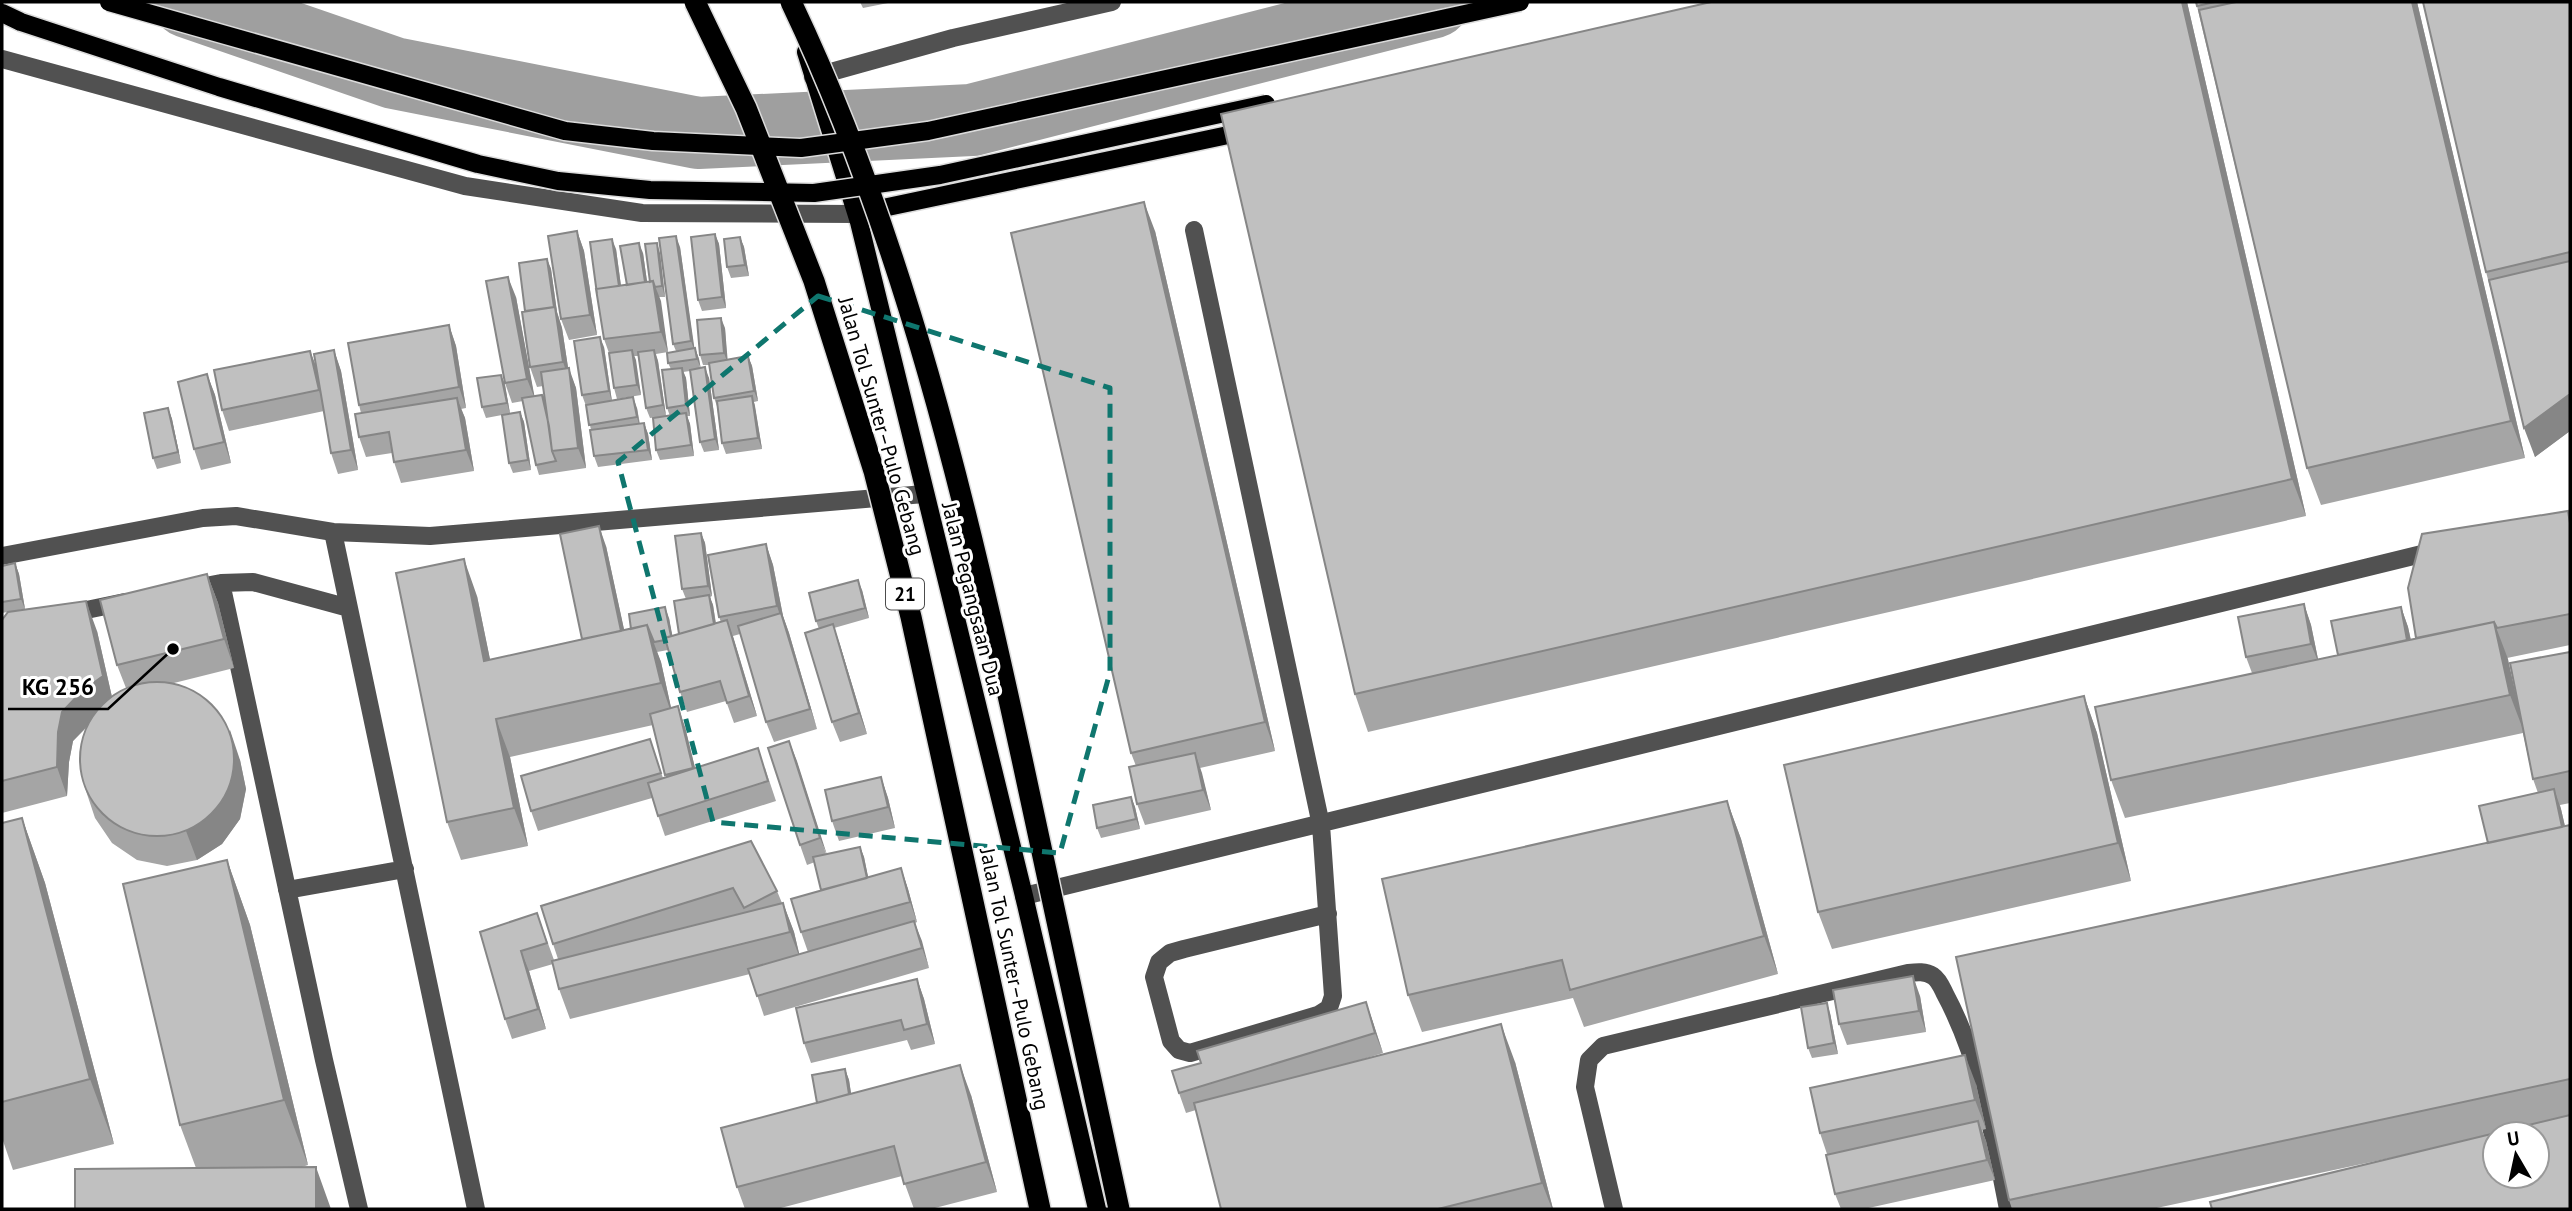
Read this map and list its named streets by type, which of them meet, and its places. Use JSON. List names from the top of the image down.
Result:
{
  "streets": {
    "highway": ["Jalan Tol Sunter–Pulo Gebang", "21"],
    "main road": ["Jalan Pegangsaan Dua"]
  },
  "places": ["KG 256"],
  "north": "top"
}
